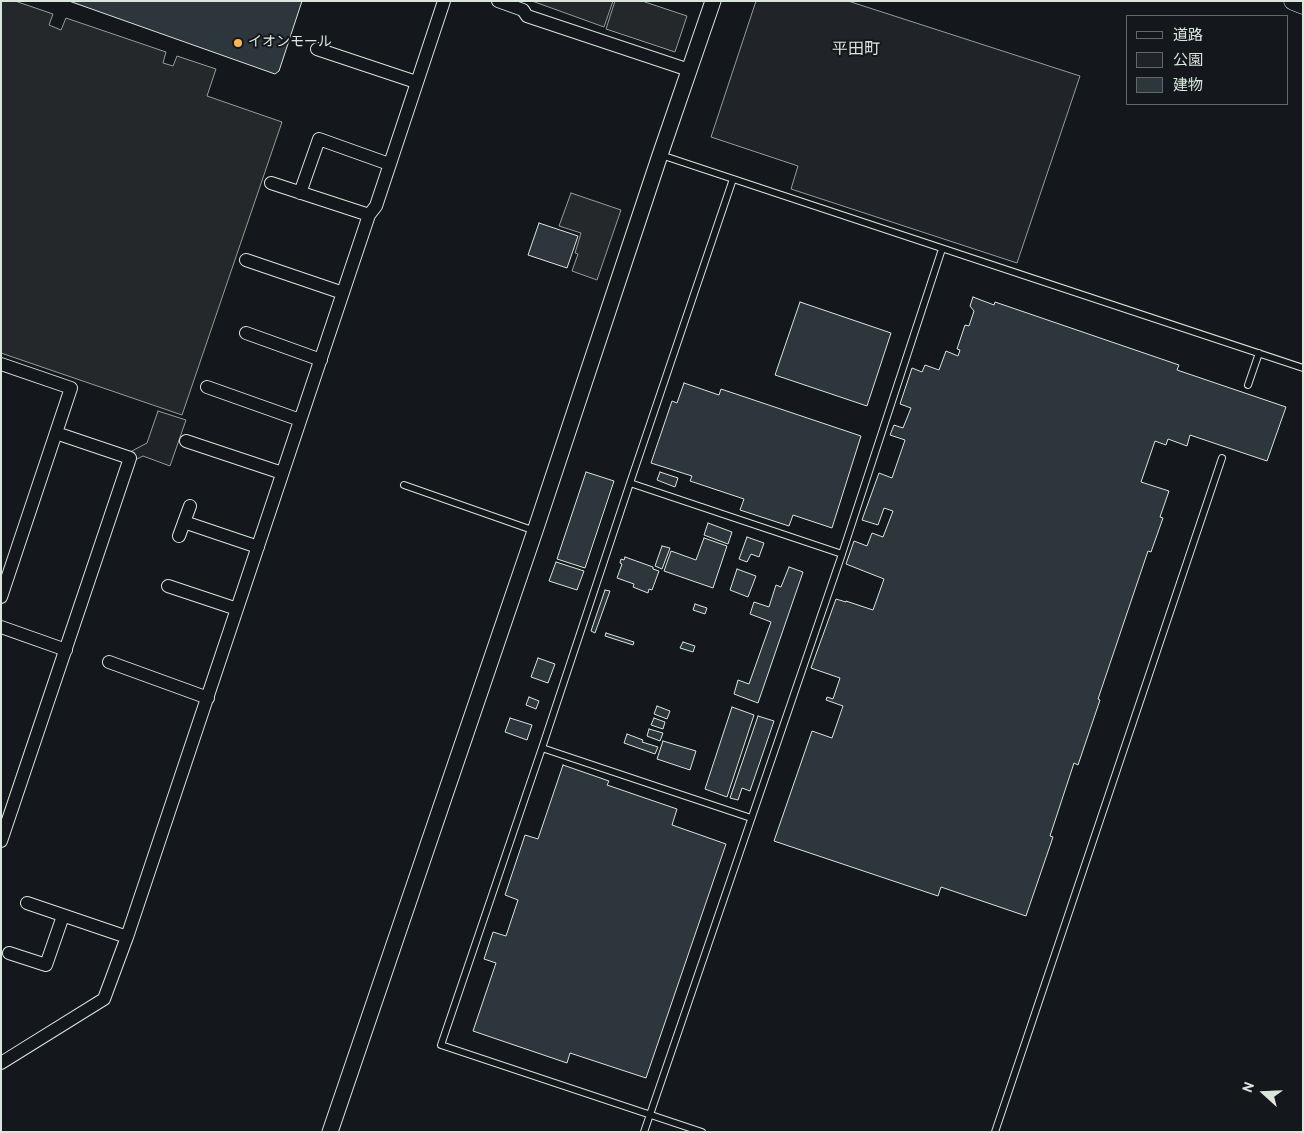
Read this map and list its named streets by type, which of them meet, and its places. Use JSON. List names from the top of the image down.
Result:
{
  "districts": ["平田町"],
  "places": ["イオンモール"],
  "legend": ["道路", "公園", "建物"],
  "north": "left"
}
